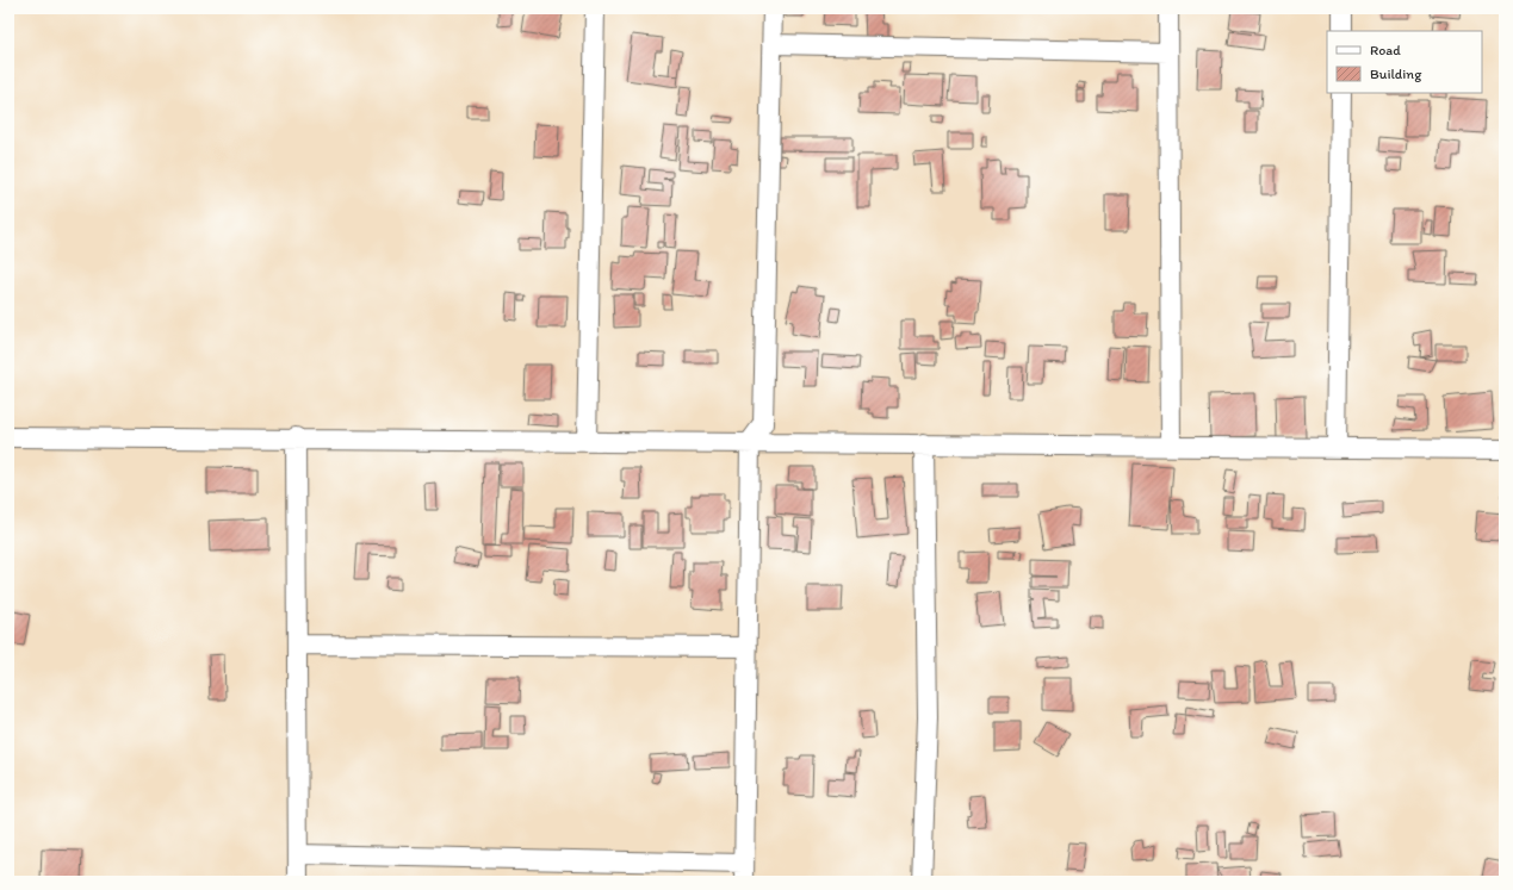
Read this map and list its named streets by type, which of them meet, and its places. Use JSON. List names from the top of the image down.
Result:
{
  "legend": ["Road", "Building"]
}
